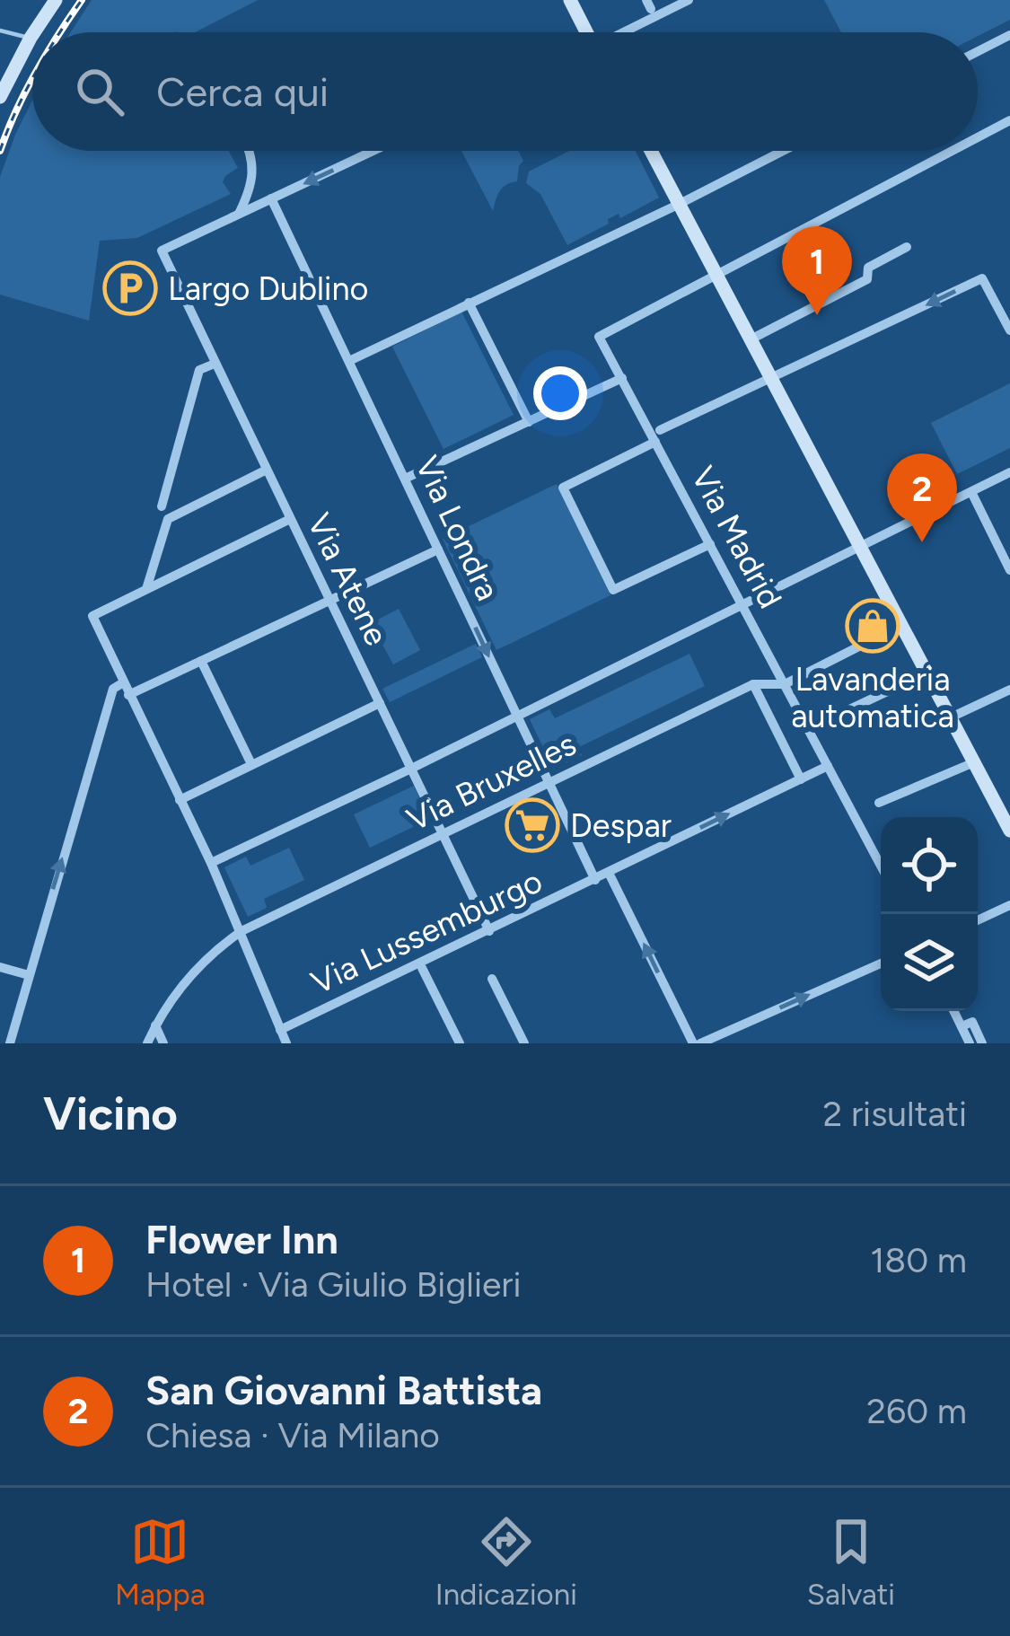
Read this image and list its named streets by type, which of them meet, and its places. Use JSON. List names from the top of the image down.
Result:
{
  "streets": {
    "street": [
      "Via Londra",
      "Via Madrid",
      "Via Atene",
      "Via Bruxelles",
      "Via Lussemburgo"
    ]
  },
  "crossings": [
    ["Via Londra", "Via Bruxelles"],
    ["Via Londra", "Via Lussemburgo"],
    ["Via Madrid", "Via Bruxelles"],
    ["Via Madrid", "Via Lussemburgo"],
    ["Via Atene", "Via Bruxelles"],
    ["Via Atene", "Via Lussemburgo"]
  ],
  "one_way": ["Via Lussemburgo"],
  "places": {
    "parking": ["Largo Dublino"],
    "shop": ["Lavanderia automatica"],
    "supermarket": ["Despar"]
  },
  "page": {
    "search": "Cerca qui",
    "pins": ["1", "2"],
    "heading": ["Vicino", "2 risultati"],
    "list": [
      {
        "mark": "1",
        "name": "Flower Inn",
        "note": "Hotel · Via Giulio Biglieri",
        "value": "180 m"
      },
      {
        "mark": "2",
        "name": "San Giovanni Battista",
        "note": "Chiesa · Via Milano",
        "value": "260 m"
      }
    ],
    "nav": ["Mappa", "Indicazioni", "Salvati"]
  }
}
